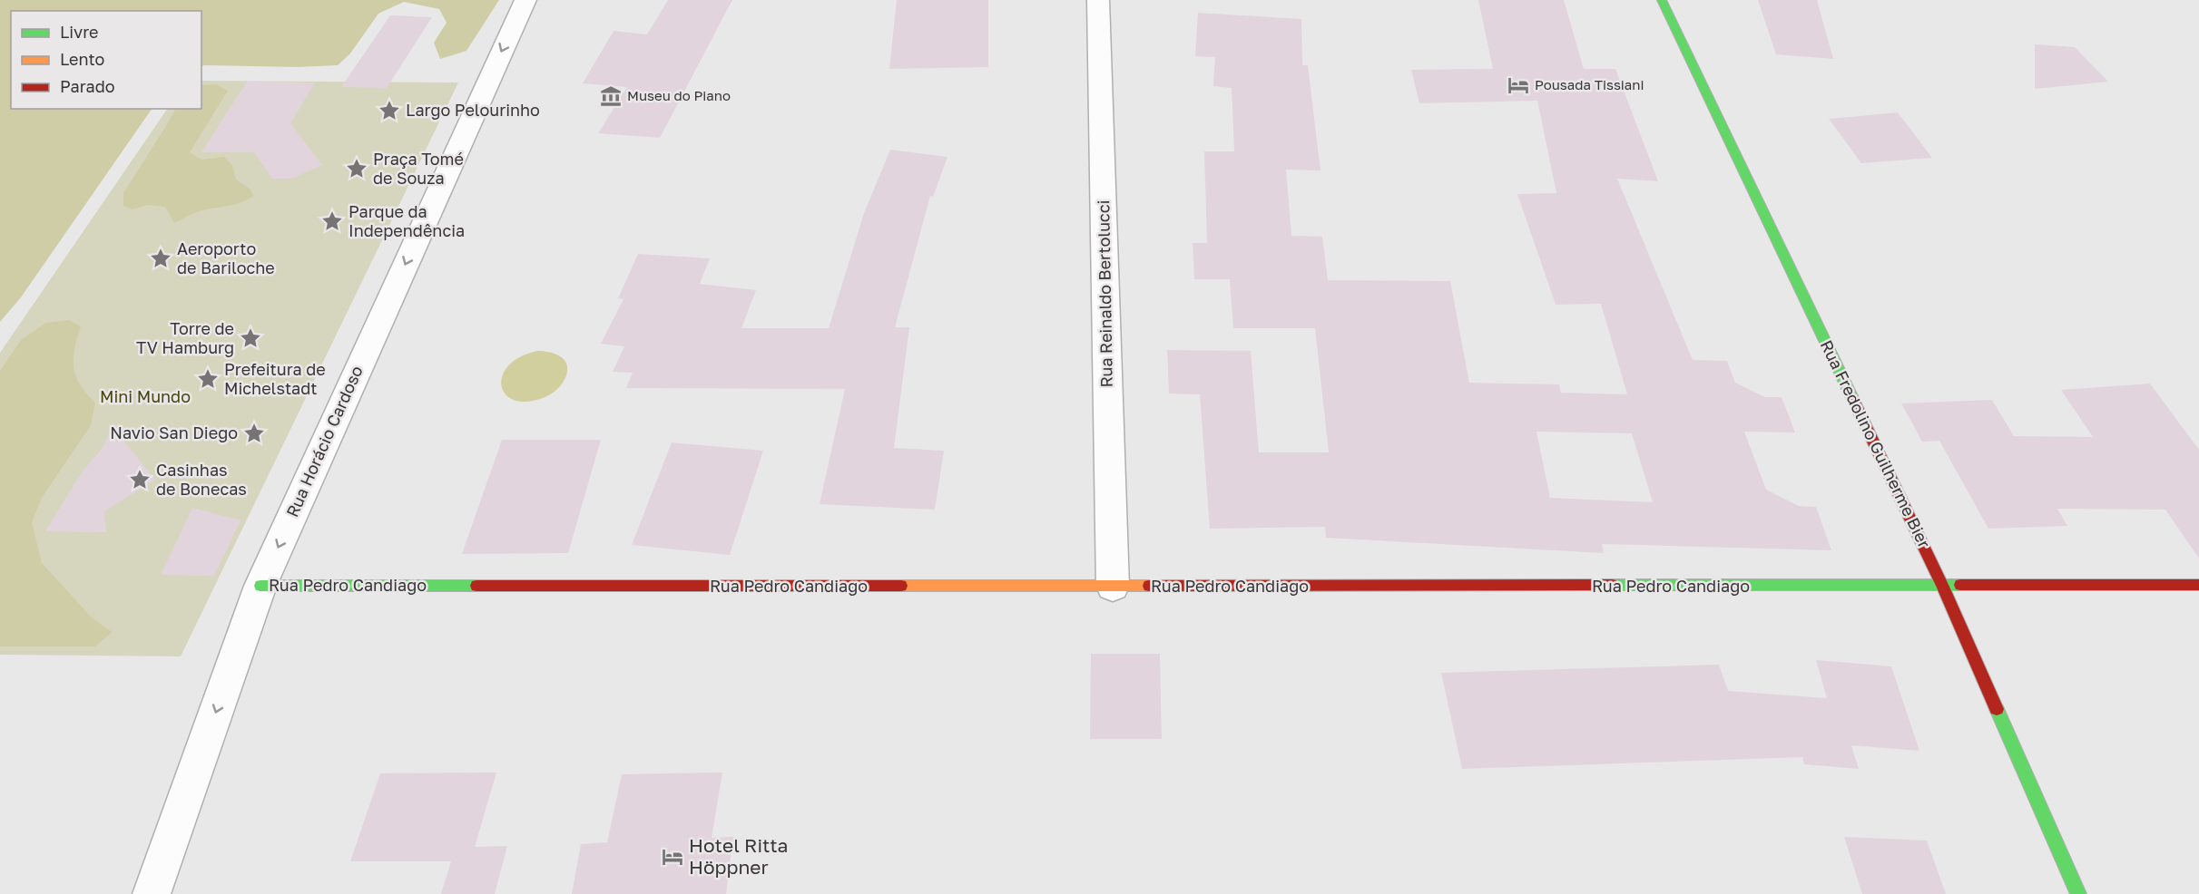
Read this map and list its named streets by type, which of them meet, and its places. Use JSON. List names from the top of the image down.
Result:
{
  "streets": {
    "street": [
      "Rua Reinaldo Bertolucci",
      "Rua Horácio Cardoso",
      "Rua Fredolino Guilherme Bier",
      "Rua Pedro Candiago"
    ]
  },
  "crossings": [
    ["Rua Reinaldo Bertolucci", "Rua Pedro Candiago"],
    ["Rua Horácio Cardoso", "Rua Pedro Candiago"],
    ["Rua Fredolino Guilherme Bier", "Rua Pedro Candiago"]
  ],
  "one_way": ["Rua Horácio Cardoso"],
  "parks": ["Mini Mundo"],
  "places": {
    "hotel": ["Pousada Tissiani", "Hotel Ritta Höppner"],
    "museum": ["Museu do Piano"],
    "place": [
      "Largo Pelourinho",
      "Praça Tomé de Souza",
      "Parque da Independência",
      "Aeroporto de Bariloche",
      "Torre de TV Hamburg",
      "Prefeitura de Michelstadt",
      "Navio San Diego",
      "Casinhas de Bonecas"
    ]
  },
  "legend": ["Livre", "Lento", "Parado"]
}
